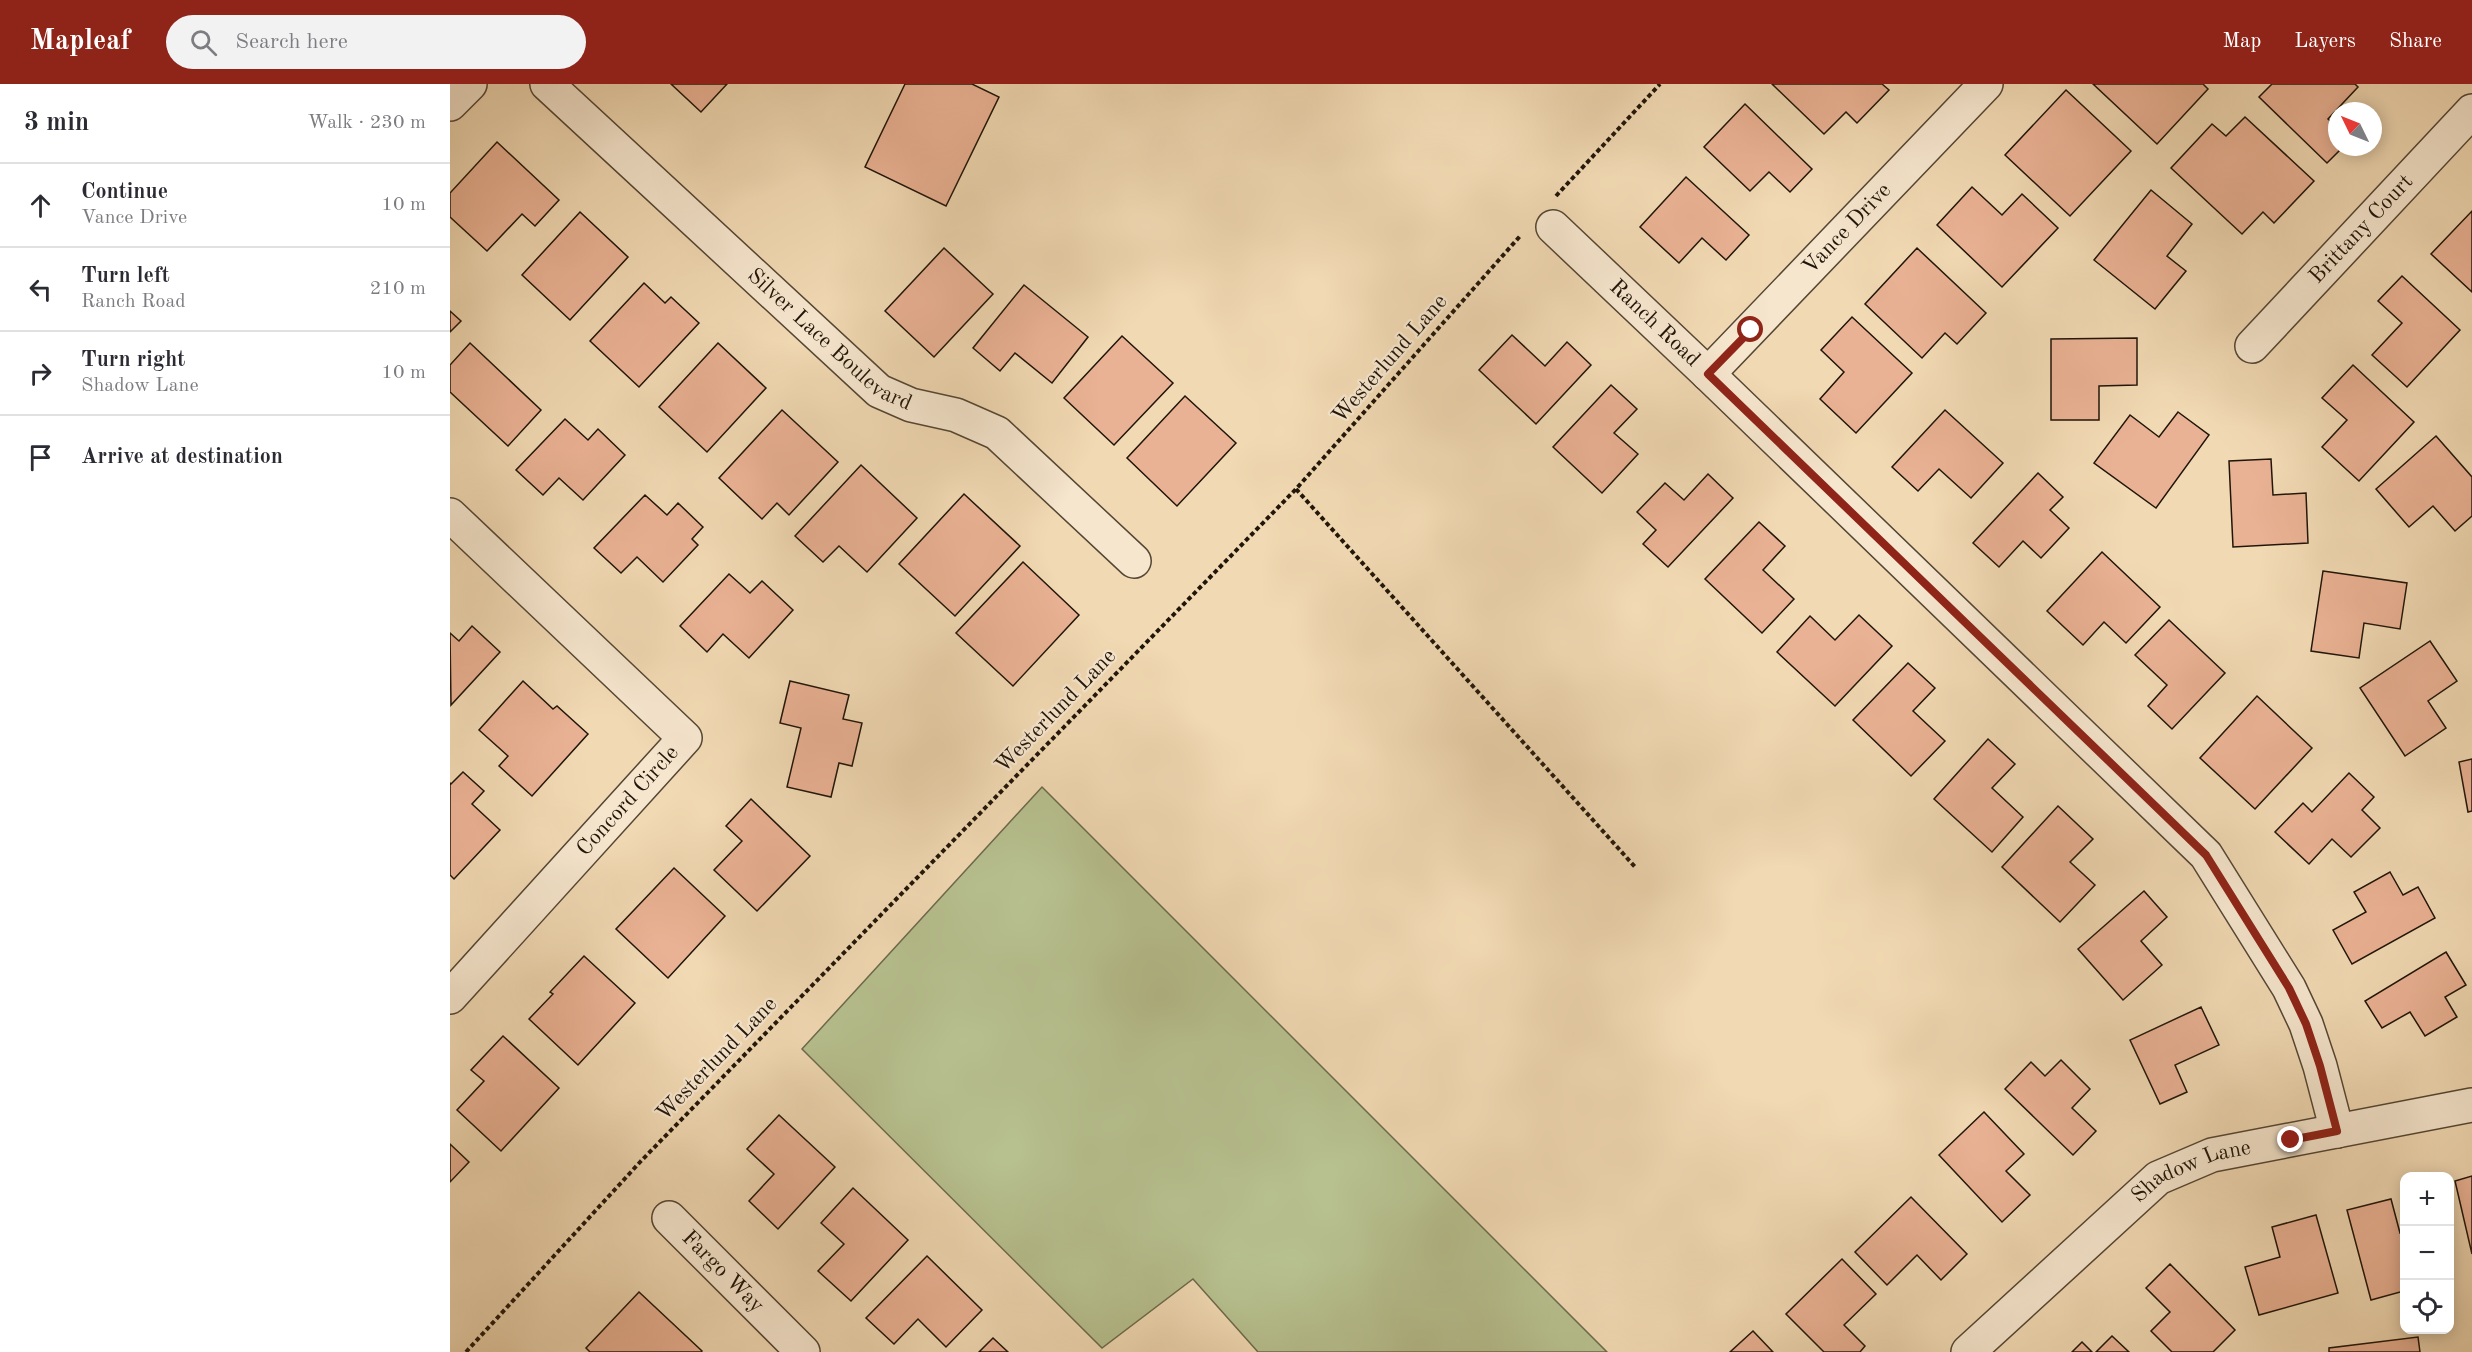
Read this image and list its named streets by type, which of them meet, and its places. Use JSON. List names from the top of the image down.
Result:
{
  "streets": {
    "street": [
      "Brittany Court",
      "Vance Drive",
      "Ranch Road",
      "Silver Lace Boulevard",
      "Concord Circle",
      "Shadow Lane",
      "Fargo Way"
    ],
    "path": ["Westerlund Lane"]
  },
  "crossings": [
    ["Vance Drive", "Ranch Road"],
    ["Ranch Road", "Westerlund Lane"],
    ["Ranch Road", "Shadow Lane"]
  ],
  "north": "top left",
  "page": {
    "header": "Mapleaf",
    "search": "Search here",
    "nav": ["Map", "Layers", "Share"],
    "heading": ["3 min", "Walk · 230 m"],
    "list": [
      ["Continue", "Vance Drive", "10 m"],
      ["Turn left", "Ranch Road", "210 m"],
      ["Turn right", "Shadow Lane", "10 m"],
      "Arrive at destination"
    ],
    "map_buttons": ["+", "−"]
  }
}
